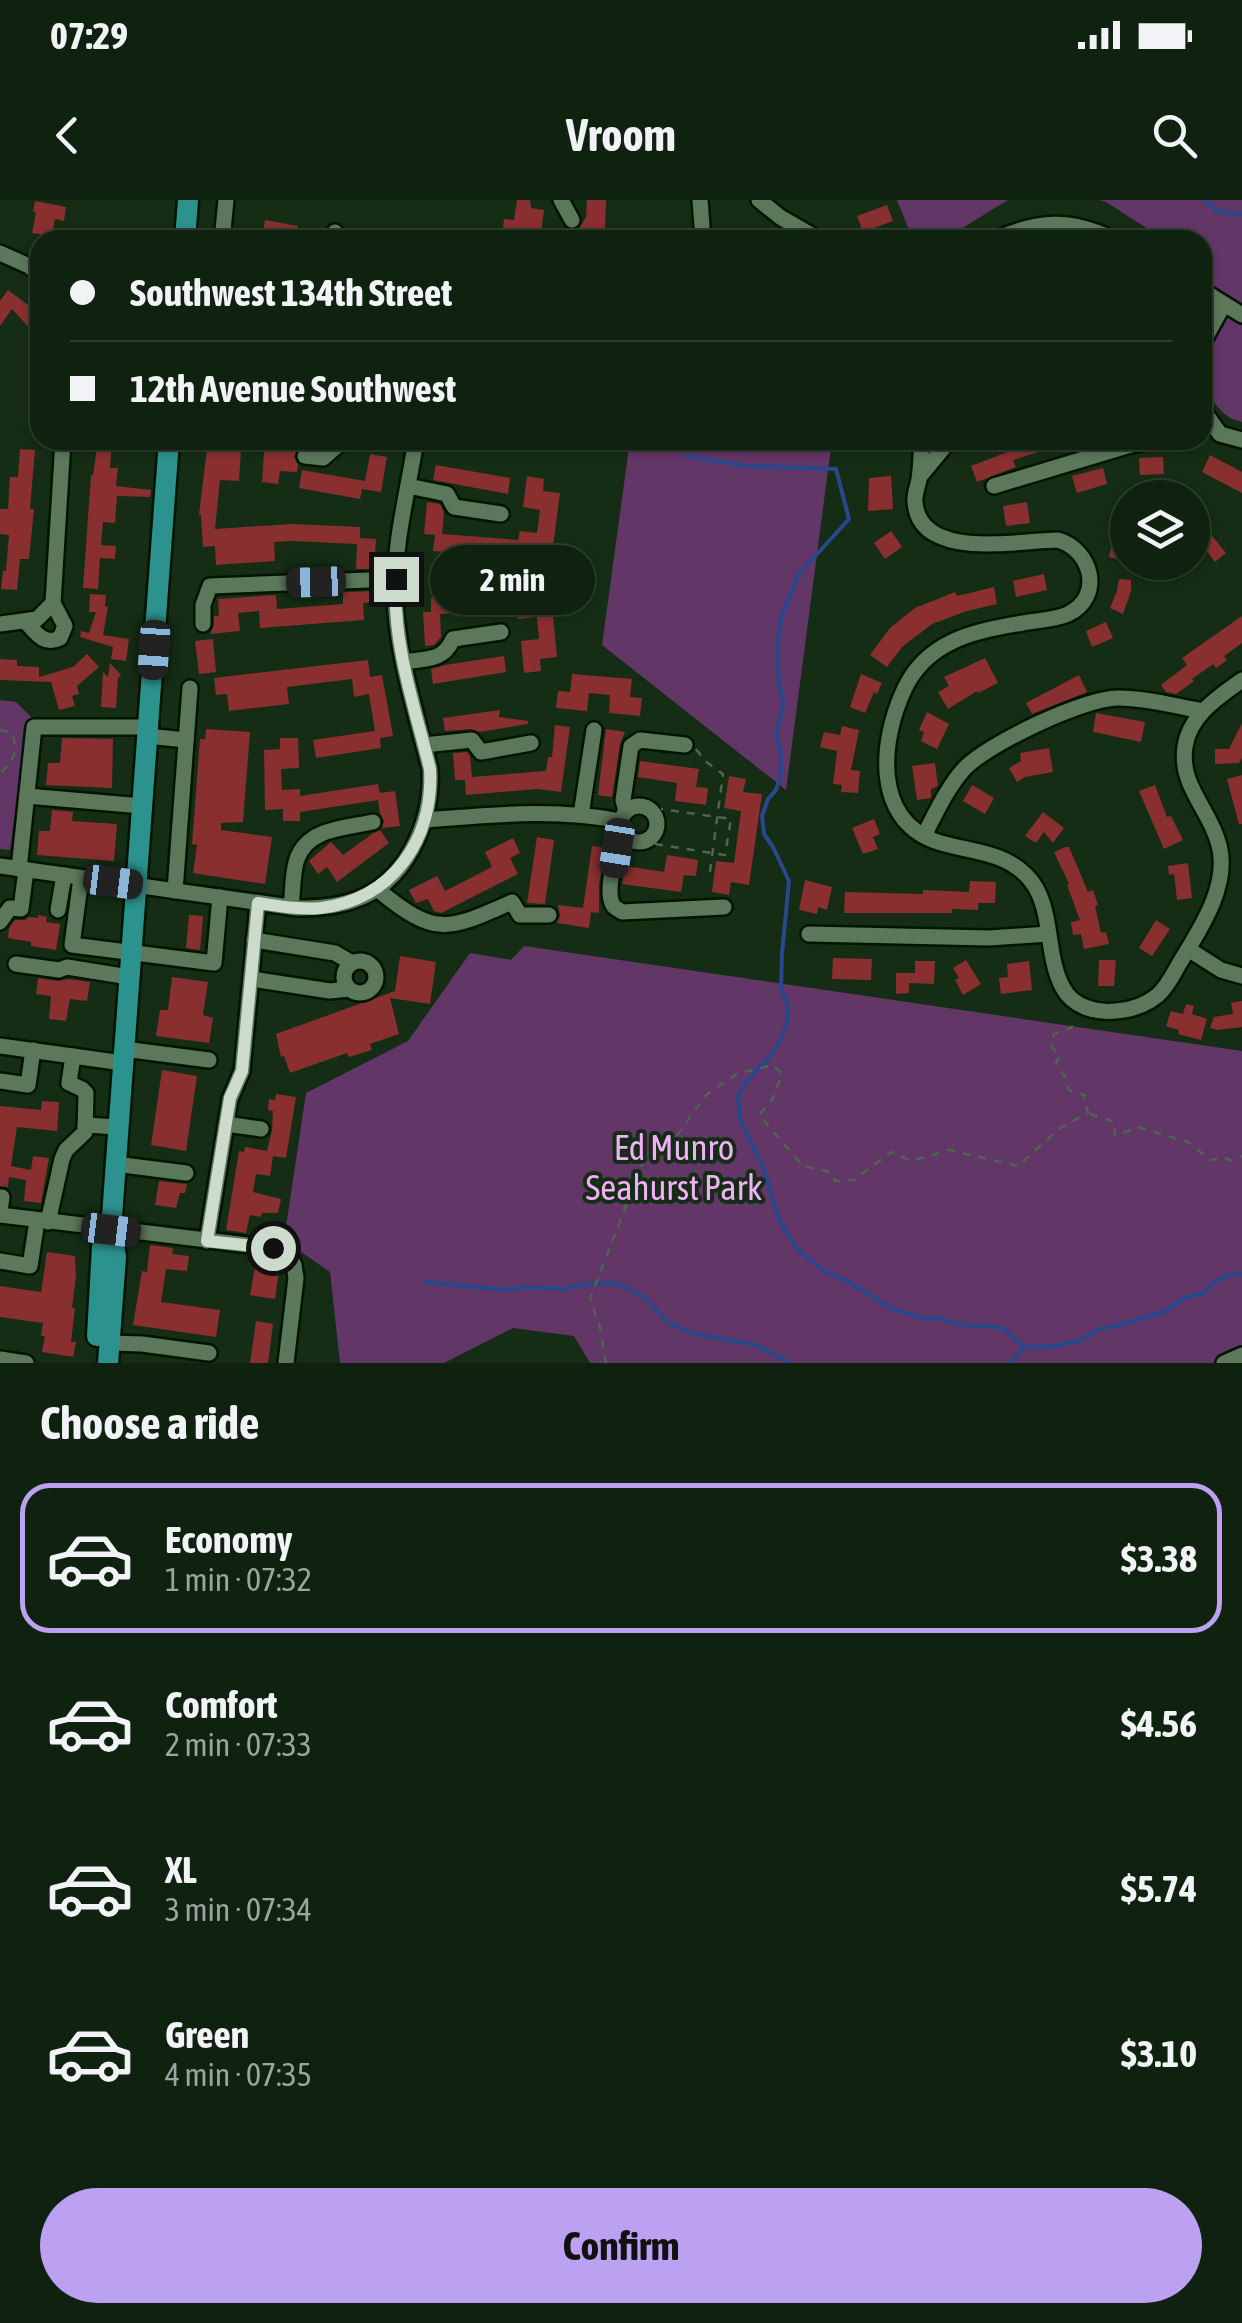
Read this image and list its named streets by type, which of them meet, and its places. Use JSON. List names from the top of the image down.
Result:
{
  "parks": ["Ed Munro Seahurst Park"],
  "page": {
    "status": "07:29",
    "header": "Vroom",
    "banner": ["Southwest 134th Street", "12th Avenue Southwest"],
    "bubble": "2 min",
    "heading": "Choose a ride",
    "list": [
      {
        "name": "Economy",
        "note": "1 min · 07:32",
        "value": "$3.38"
      },
      {
        "name": "Comfort",
        "note": "2 min · 07:33",
        "value": "$4.56"
      },
      {
        "name": "XL",
        "note": "3 min · 07:34",
        "value": "$5.74"
      },
      {
        "name": "Green",
        "note": "4 min · 07:35",
        "value": "$3.10"
      }
    ],
    "buttons": "Confirm"
  }
}
